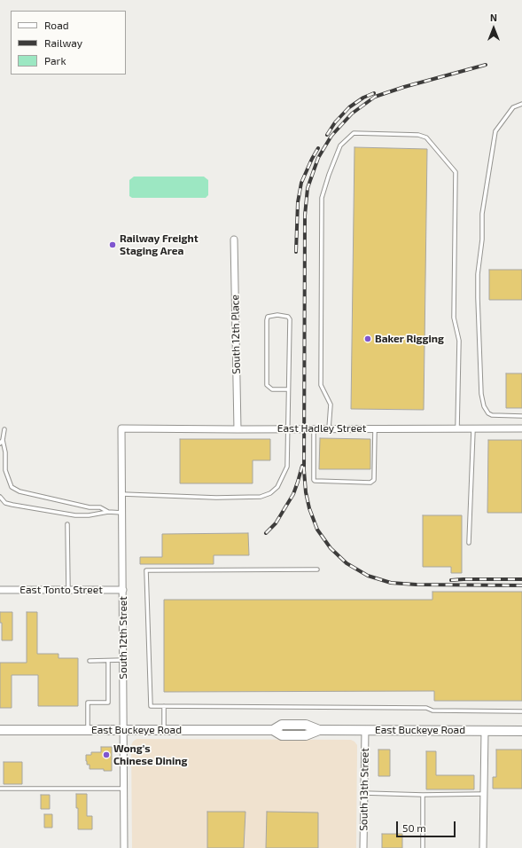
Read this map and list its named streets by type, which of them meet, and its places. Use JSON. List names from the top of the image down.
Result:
{
  "streets": {
    "main road": ["East Buckeye Road"],
    "street": [
      "South 12th Place",
      "East Hadley Street",
      "East Tonto Street",
      "South 12th Street",
      "South 13th Street"
    ]
  },
  "crossings": [
    ["South 12th Place", "East Hadley Street"],
    ["East Hadley Street", "South 12th Street"],
    ["East Tonto Street", "South 12th Street"],
    ["South 12th Street", "East Buckeye Road"],
    ["East Buckeye Road", "South 13th Street"]
  ],
  "places": ["Railway Freight Staging Area", "Baker Rigging", "Wong's Chinese Dining"],
  "legend": ["Road", "Railway", "Park"],
  "scale_bar": "50 m",
  "north": "top"
}
